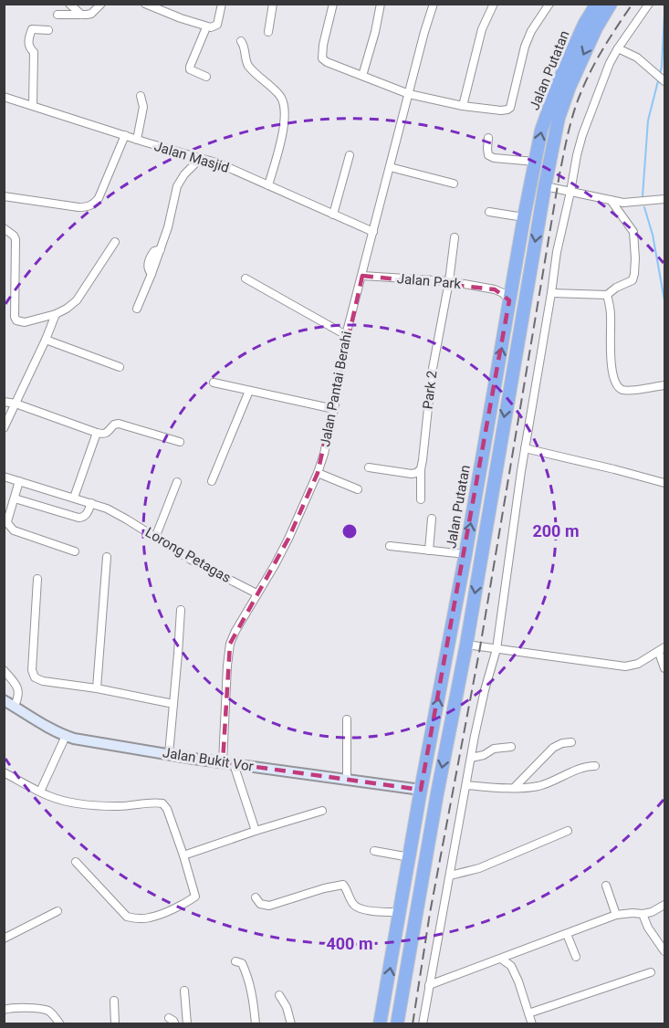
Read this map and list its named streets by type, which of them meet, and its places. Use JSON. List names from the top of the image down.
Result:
{
  "streets": {
    "highway": ["Jalan Putatan"],
    "street": [
      "Jalan Masjid",
      "Jalan Park",
      "Jalan Pantai Berahi",
      "Park 2",
      "Lorong Petagas",
      "Jalan Bukit Vor"
    ]
  },
  "crossings": [
    ["Jalan Putatan", "Jalan Park"],
    ["Jalan Putatan", "Jalan Bukit Vor"],
    ["Jalan Masjid", "Jalan Pantai Berahi"],
    ["Jalan Park", "Jalan Pantai Berahi"],
    ["Jalan Park", "Park 2"],
    ["Jalan Pantai Berahi", "Lorong Petagas"],
    ["Jalan Pantai Berahi", "Jalan Bukit Vor"]
  ],
  "rings": ["200 m", "400 m"]
}
